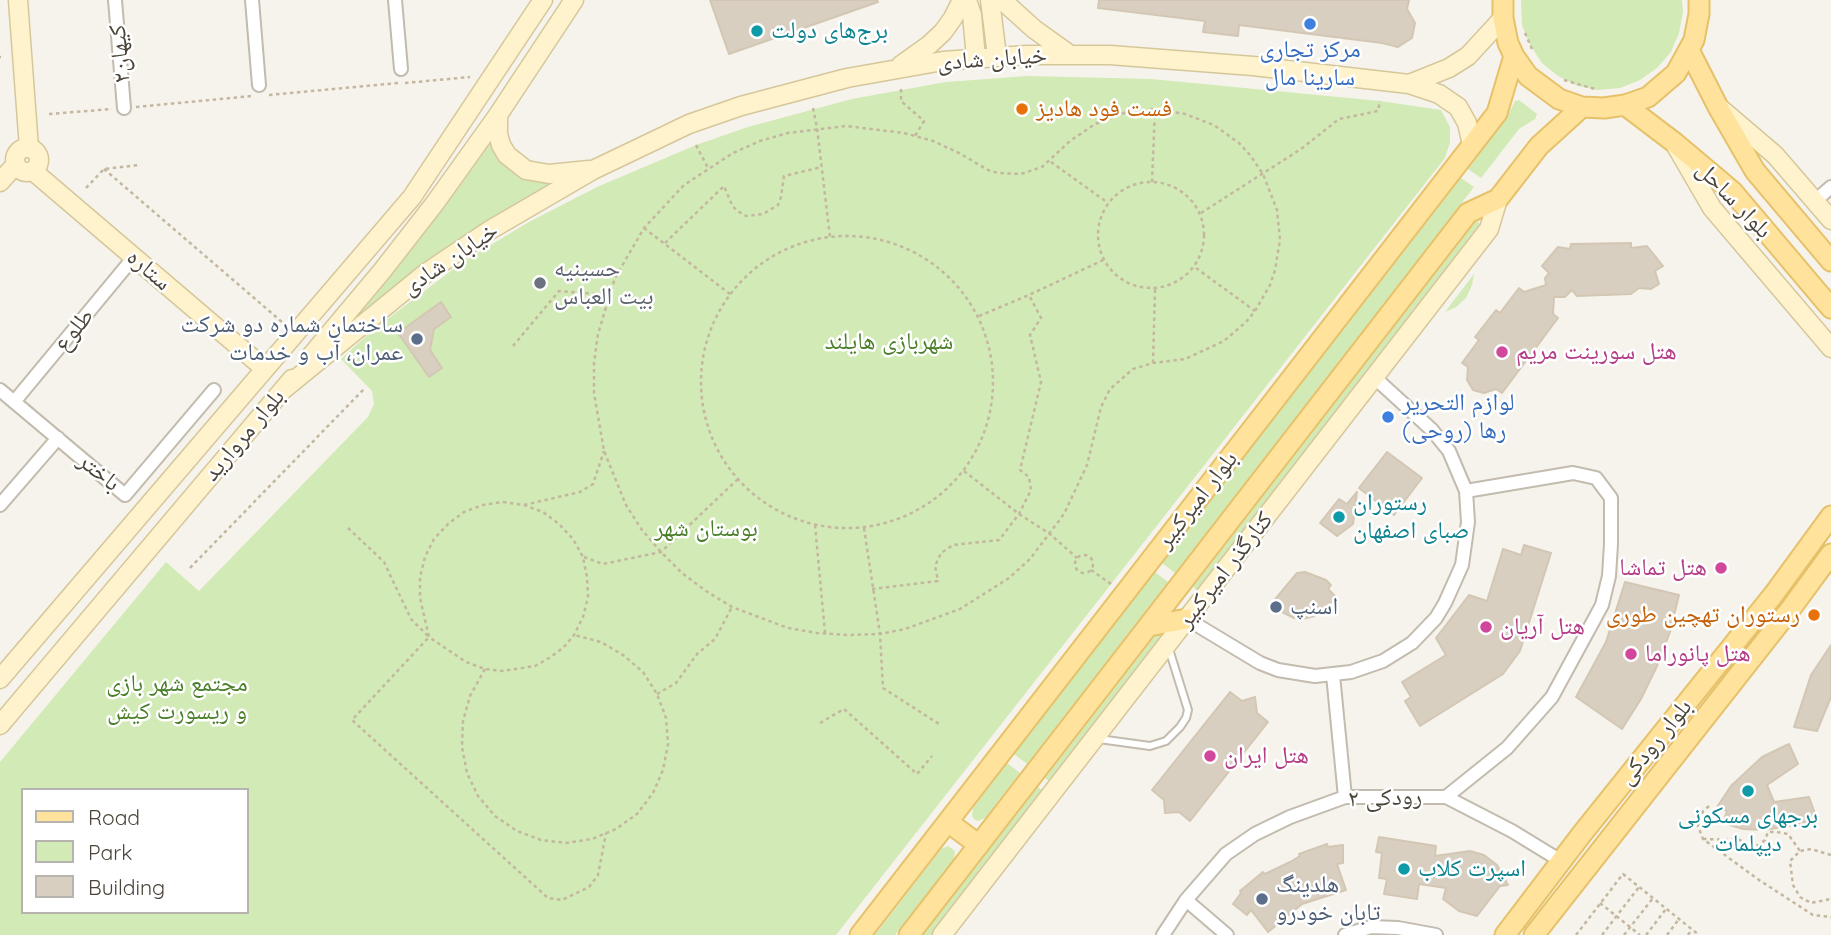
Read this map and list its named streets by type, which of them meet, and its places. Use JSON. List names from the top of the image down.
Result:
{
  "streets": {
    "main road": ["بلوار ساحل", "بلوار امیرکبیر", "بلوار رودکی"],
    "street": [
      "کیهان۲",
      "خیابان شادی",
      "ستاره",
      "طلوع",
      "بلوار مروارید",
      "باختر",
      "کنارگذر امیرکبیر",
      "رودکی ۲"
    ]
  },
  "crossings": [
    ["خیابان شادی", "بلوار مروارید"],
    ["خیابان شادی", "بلوار امیرکبیر"],
    ["ستاره", "طلوع"],
    ["ستاره", "بلوار مروارید"],
    ["طلوع", "باختر"],
    ["بلوار امیرکبیر", "کنارگذر امیرکبیر"],
    ["بلوار رودکی", "رودکی ۲"]
  ],
  "parks": ["شهربازی هایلند", "بوستان شهر", "مجتمع شهر بازی و ریسورت کیش"],
  "places": [
    "مرکز تجاری سارینا مال",
    "برج‌های دولت",
    "فست فود هادیز",
    "حسینیه بیت العباس",
    "ساختمان شماره دو شرکت عمران، آب و خدمات",
    "هتل سورینت مريم",
    "لوازم التحریر رها (روحی)",
    "رستوران صبای اصفهان",
    "هتل تماشا",
    "اسنپ",
    "رستوران تهچین طوری",
    "هتل آریان",
    "هتل پانوراما",
    "هتل ایران",
    "برجهای مسکونی دیپلمات",
    "اسپرت کلاب",
    "هلدینگ تابان خودرو"
  ],
  "legend": ["Road", "Park", "Building"]
}
